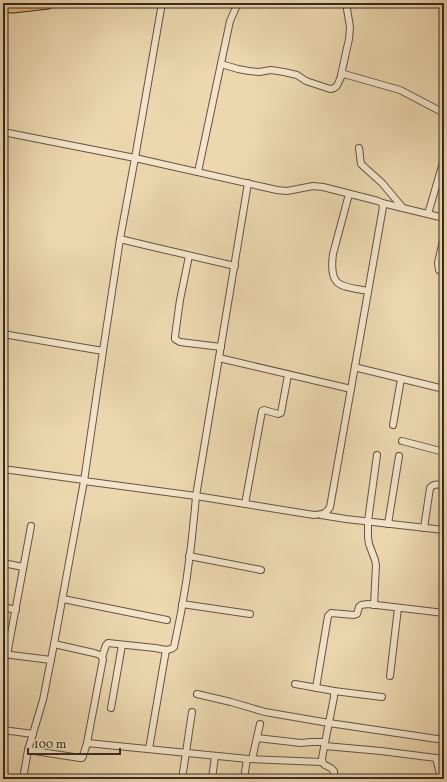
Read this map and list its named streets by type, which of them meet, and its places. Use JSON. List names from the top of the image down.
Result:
{
  "scale_bar": "100 m"
}
